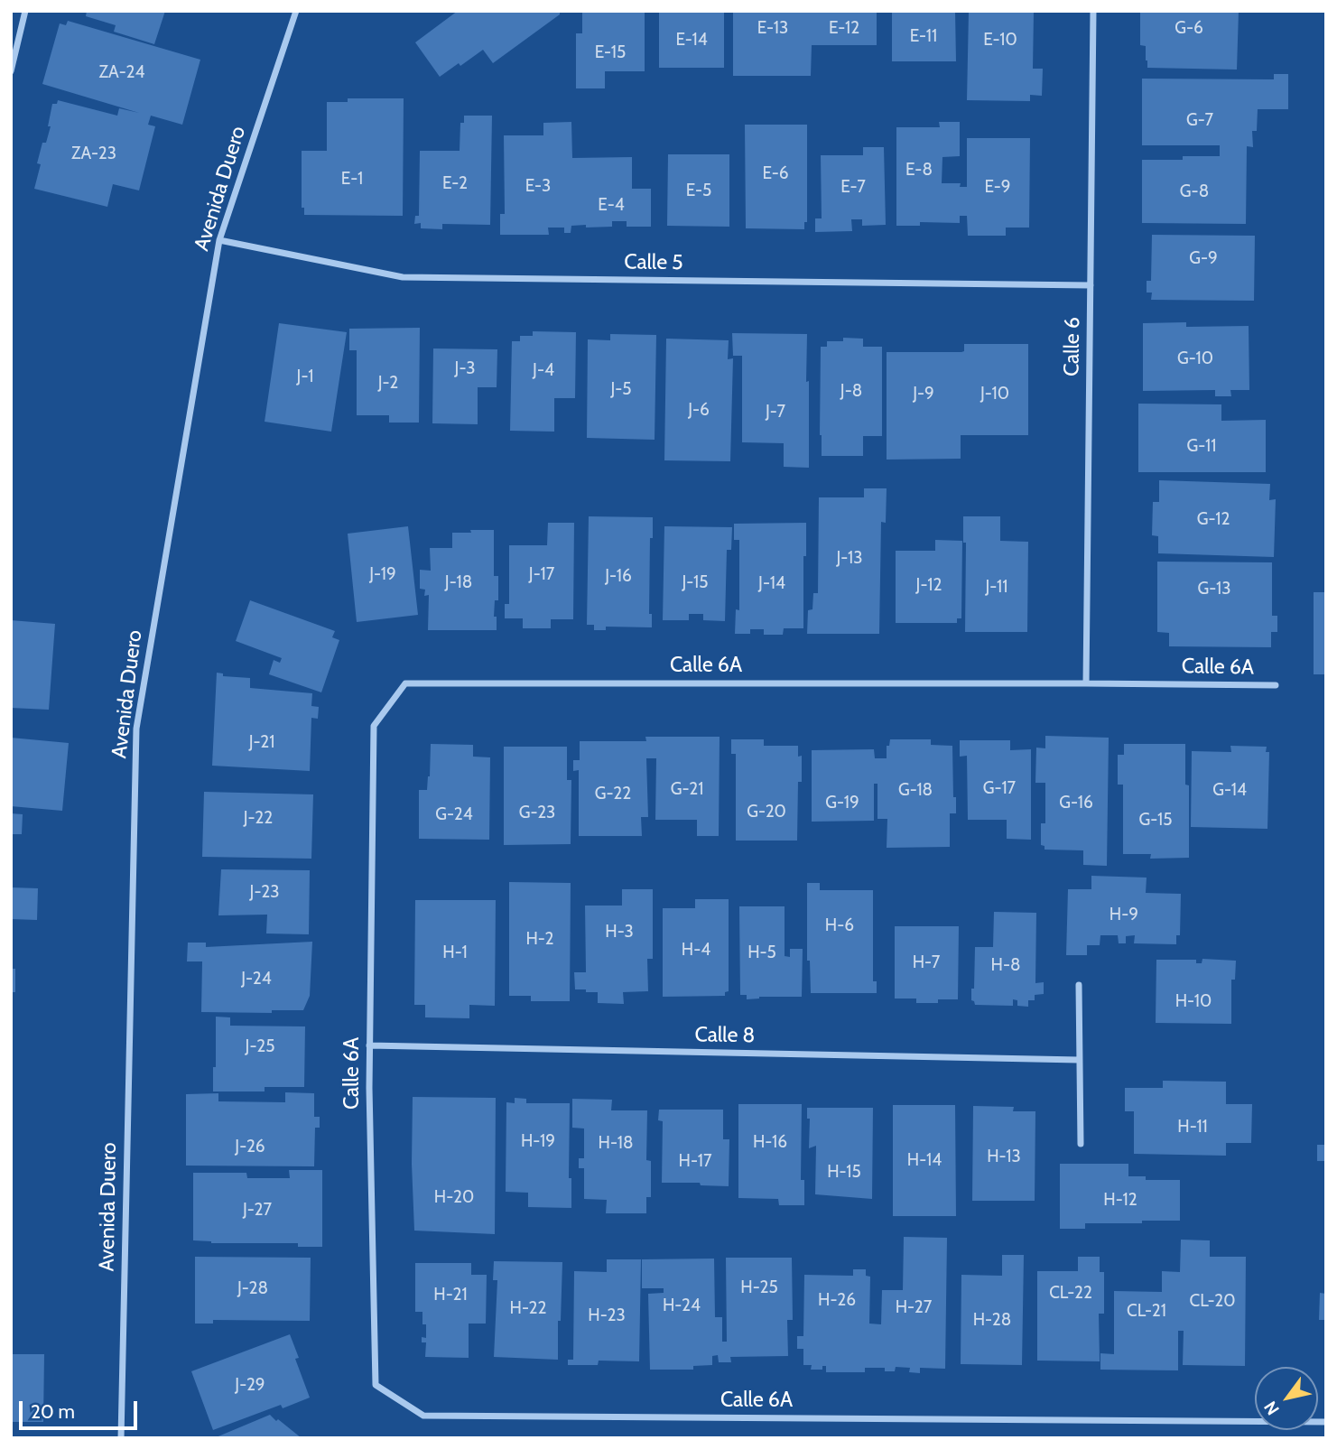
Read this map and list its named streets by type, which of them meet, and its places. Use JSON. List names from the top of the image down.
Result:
{
  "streets": {
    "street": [
      "Avenida Duero",
      "Calle 5",
      "Calle 6",
      "Calle 6A",
      "Calle 8"
    ]
  },
  "crossings": [
    ["Avenida Duero", "Calle 5"],
    ["Calle 5", "Calle 6"],
    ["Calle 6", "Calle 6A"],
    ["Calle 6A", "Calle 8"]
  ],
  "house_numbers": [
    "E-13",
    "E-12",
    "G-6",
    "E-11",
    "E-14",
    "E-10",
    "E-15",
    "ZA-24",
    "G-7",
    "ZA-23",
    "E-8",
    "E-6",
    "E-1",
    "E-2",
    "E-3",
    "E-7",
    "E-9",
    "E-5",
    "G-8",
    "E-4",
    "G-9",
    "G-10",
    "J-3",
    "J-4",
    "J-1",
    "J-2",
    "J-5",
    "J-8",
    "J-9",
    "J-10",
    "J-6",
    "J-7",
    "G-11",
    "G-12",
    "J-13",
    "J-19",
    "J-17",
    "J-16",
    "J-18",
    "J-15",
    "J-14",
    "J-12",
    "J-11",
    "G-13",
    "J-21",
    "G-17",
    "G-21",
    "G-18",
    "G-14",
    "G-22",
    "G-19",
    "G-16",
    "G-20",
    "G-23",
    "G-24",
    "J-22",
    "G-15",
    "J-23",
    "H-9",
    "H-6",
    "H-3",
    "H-2",
    "H-4",
    "H-1",
    "H-5",
    "H-7",
    "H-8",
    "J-24",
    "H-10",
    "J-25",
    "H-11",
    "H-19",
    "H-16",
    "H-18",
    "J-26",
    "H-13",
    "H-14",
    "H-17",
    "H-15",
    "H-20",
    "H-12",
    "J-27",
    "H-25",
    "J-28",
    "CL-22",
    "H-21",
    "H-26",
    "CL-20",
    "H-24",
    "H-27",
    "H-22",
    "CL-21",
    "H-23",
    "H-28",
    "J-29"
  ],
  "scale_bar": "20 m",
  "north": "bottom left"
}
